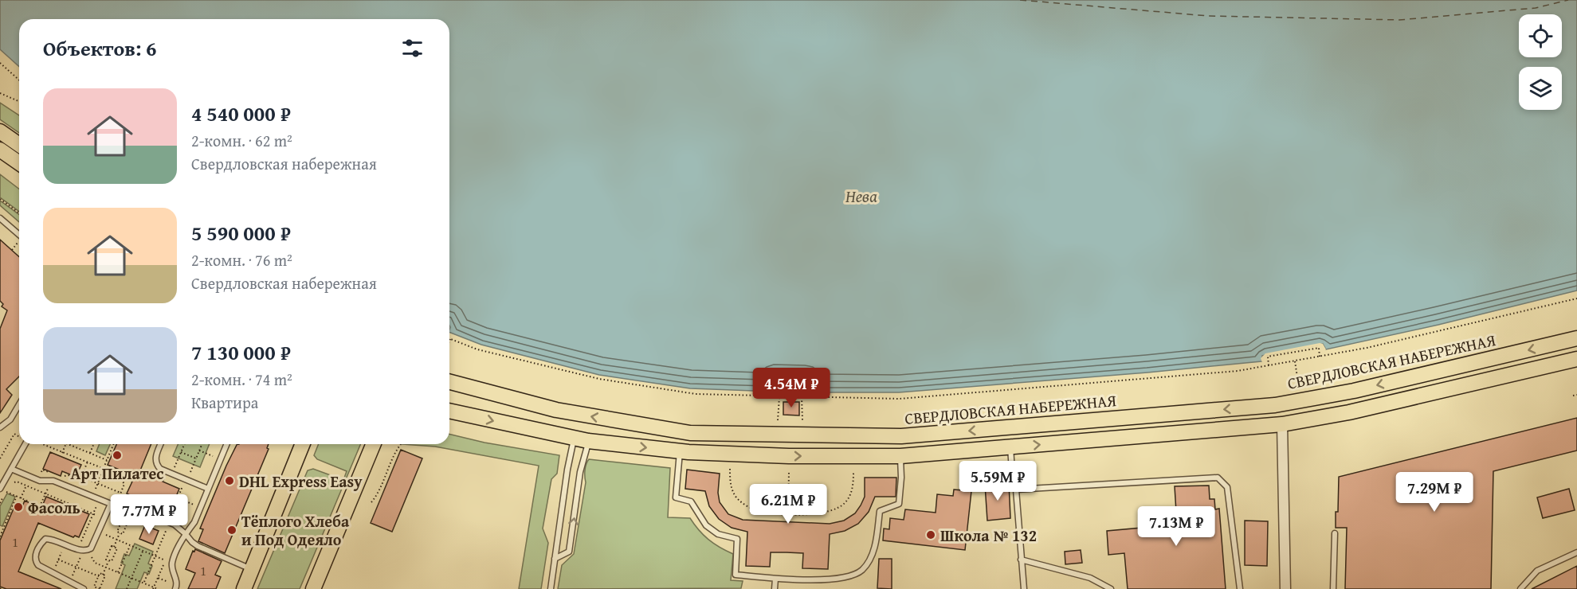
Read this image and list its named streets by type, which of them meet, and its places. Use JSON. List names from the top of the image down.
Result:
{
  "streets": {
    "main road": ["СВЕРДЛОВСКАЯ НАБЕРЕЖНАЯ"]
  },
  "water": ["Нева"],
  "places": [
    "Арт Пилатес",
    "DHL Express Easy",
    "Фасоль",
    "Тёплого Хлеба и Под Одеяло",
    "Школа № 132"
  ],
  "house_numbers": ["1", "1"],
  "page": {
    "heading": "Объектов: 6",
    "list": [
      {
        "name": "4 540 000 ₽",
        "note": "2-комн. · 62 m² · Свердловская набережная"
      },
      {
        "name": "5 590 000 ₽",
        "note": "2-комн. · 76 m² · Свердловская набережная"
      },
      {
        "name": "7 130 000 ₽",
        "note": "2-комн. · 74 m² · Квартира"
      }
    ],
    "price": [
      "4.54M ₽",
      "5.59M ₽",
      "7.29M ₽",
      "6.21M ₽",
      "7.77M ₽",
      "7.13M ₽"
    ]
  }
}
